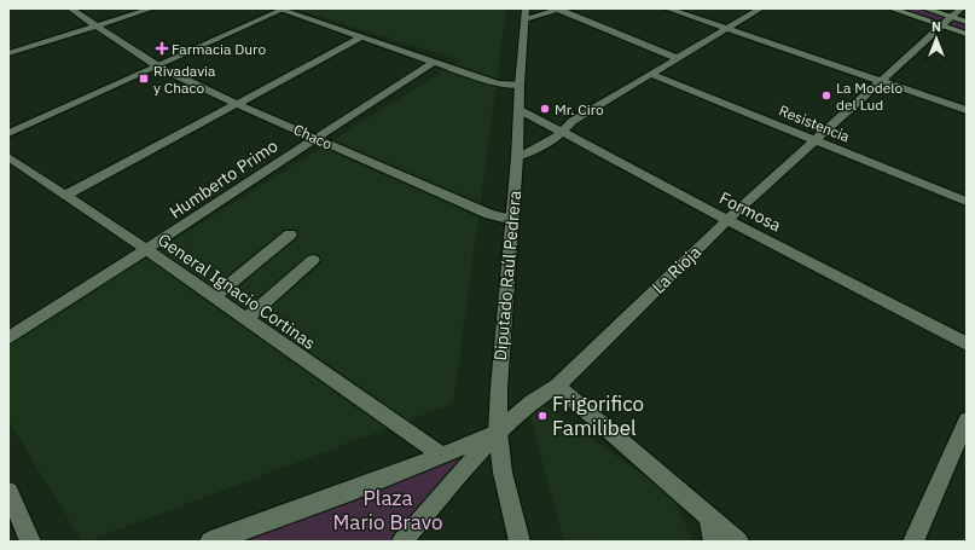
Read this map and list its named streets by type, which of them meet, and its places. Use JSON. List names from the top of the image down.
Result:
{
  "streets": {
    "street": [
      "Resistencia",
      "Chaco",
      "Humberto Primo",
      "Formosa",
      "La Rioja",
      "Diputado Raúl Pedrera",
      "General Ignacio Cortinas"
    ]
  },
  "crossings": [
    ["Resistencia", "La Rioja"],
    ["Chaco", "Humberto Primo"],
    ["Chaco", "Diputado Raúl Pedrera"],
    ["Humberto Primo", "General Ignacio Cortinas"],
    ["Formosa", "La Rioja"],
    ["Formosa", "Diputado Raúl Pedrera"],
    ["La Rioja", "Diputado Raúl Pedrera"]
  ],
  "parks": ["Plaza Mario Bravo"],
  "places": {
    "health": ["Farmacia Duro"],
    "transit": ["Rivadavia y Chaco"],
    "other": ["La Modelo del Lud", "Mr. Ciro", "Frigorifico Familibel"]
  },
  "north": "top"
}
